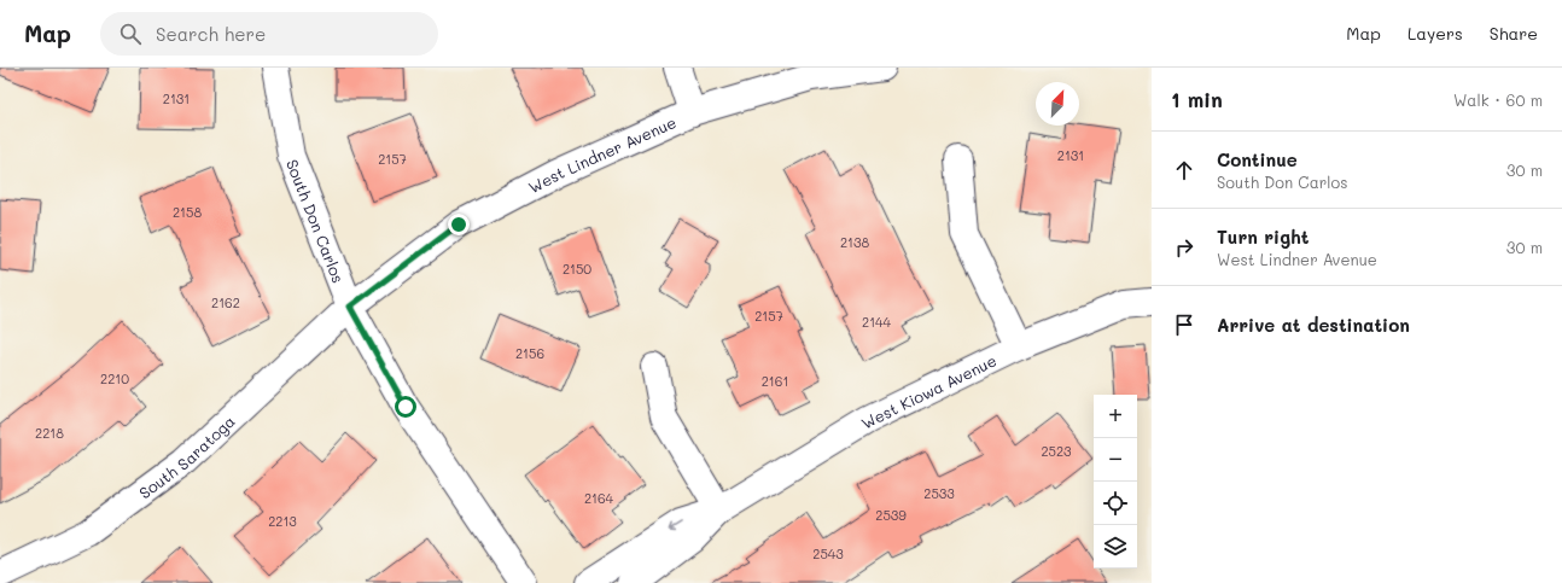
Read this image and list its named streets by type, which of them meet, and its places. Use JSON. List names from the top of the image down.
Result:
{
  "streets": {
    "street": [
      "West Lindner Avenue",
      "South Don Carlos",
      "West Kiowa Avenue",
      "South Saratoga"
    ]
  },
  "crossings": [
    ["West Lindner Avenue", "South Don Carlos"],
    ["West Lindner Avenue", "South Saratoga"],
    ["South Don Carlos", "South Saratoga"]
  ],
  "house_numbers": [
    "2131",
    "2131",
    "2157",
    "2158",
    "2138",
    "2150",
    "2162",
    "2157",
    "2144",
    "2156",
    "2210",
    "2161",
    "2218",
    "2523",
    "2533",
    "2164",
    "2539",
    "2213",
    "2543"
  ],
  "north": "top right",
  "page": {
    "header": "Map",
    "search": "Search here",
    "nav": ["Map", "Layers", "Share"],
    "heading": ["1 min", "Walk · 60 m"],
    "list": [
      ["Continue", "South Don Carlos", "30 m"],
      ["Turn right", "West Lindner Avenue", "30 m"],
      "Arrive at destination"
    ],
    "map_buttons": ["+", "−"]
  }
}
